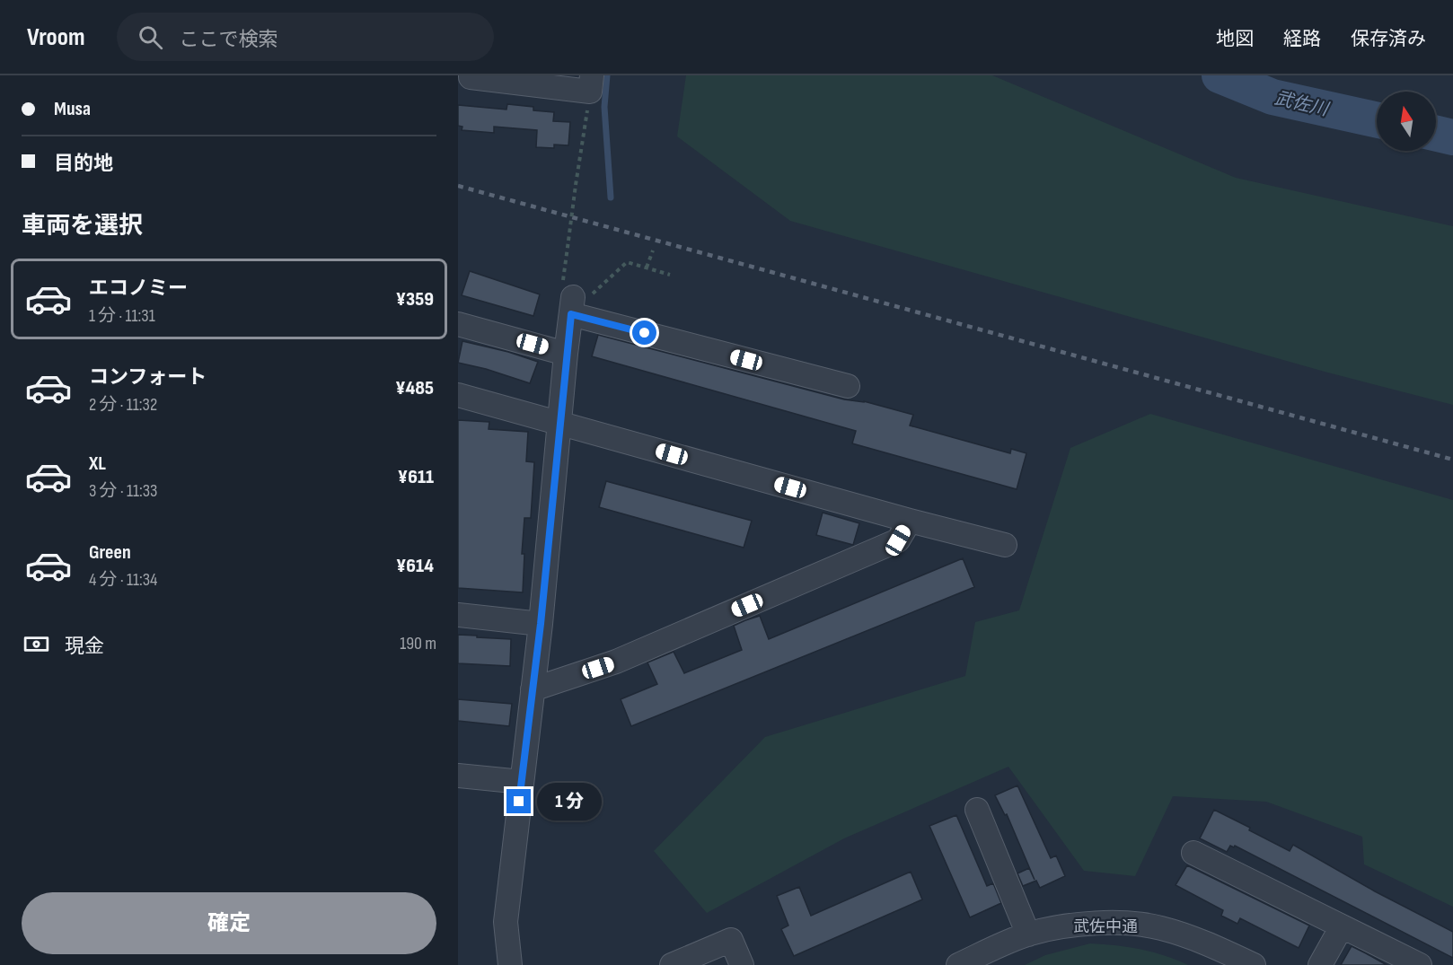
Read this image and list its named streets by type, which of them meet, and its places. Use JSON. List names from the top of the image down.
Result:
{
  "streets": {
    "street": ["武佐中通"]
  },
  "water": ["武佐川"],
  "north": "top",
  "page": {
    "header": "Vroom",
    "search": "ここで検索",
    "nav": ["地図", "経路", "保存済み"],
    "banner": ["Musa", "目的地"],
    "heading": "車両を選択",
    "list": [
      {
        "name": "エコノミー",
        "note": "1 分 · 11:31",
        "value": "¥359"
      },
      {
        "name": "コンフォート",
        "note": "2 分 · 11:32",
        "value": "¥485"
      },
      {
        "name": "XL",
        "note": "3 分 · 11:33",
        "value": "¥611"
      },
      {
        "name": "Green",
        "note": "4 分 · 11:34",
        "value": "¥614"
      }
    ],
    "pay": ["現金", "190 m"],
    "bubble": "1 分",
    "buttons": "確定"
  }
}
